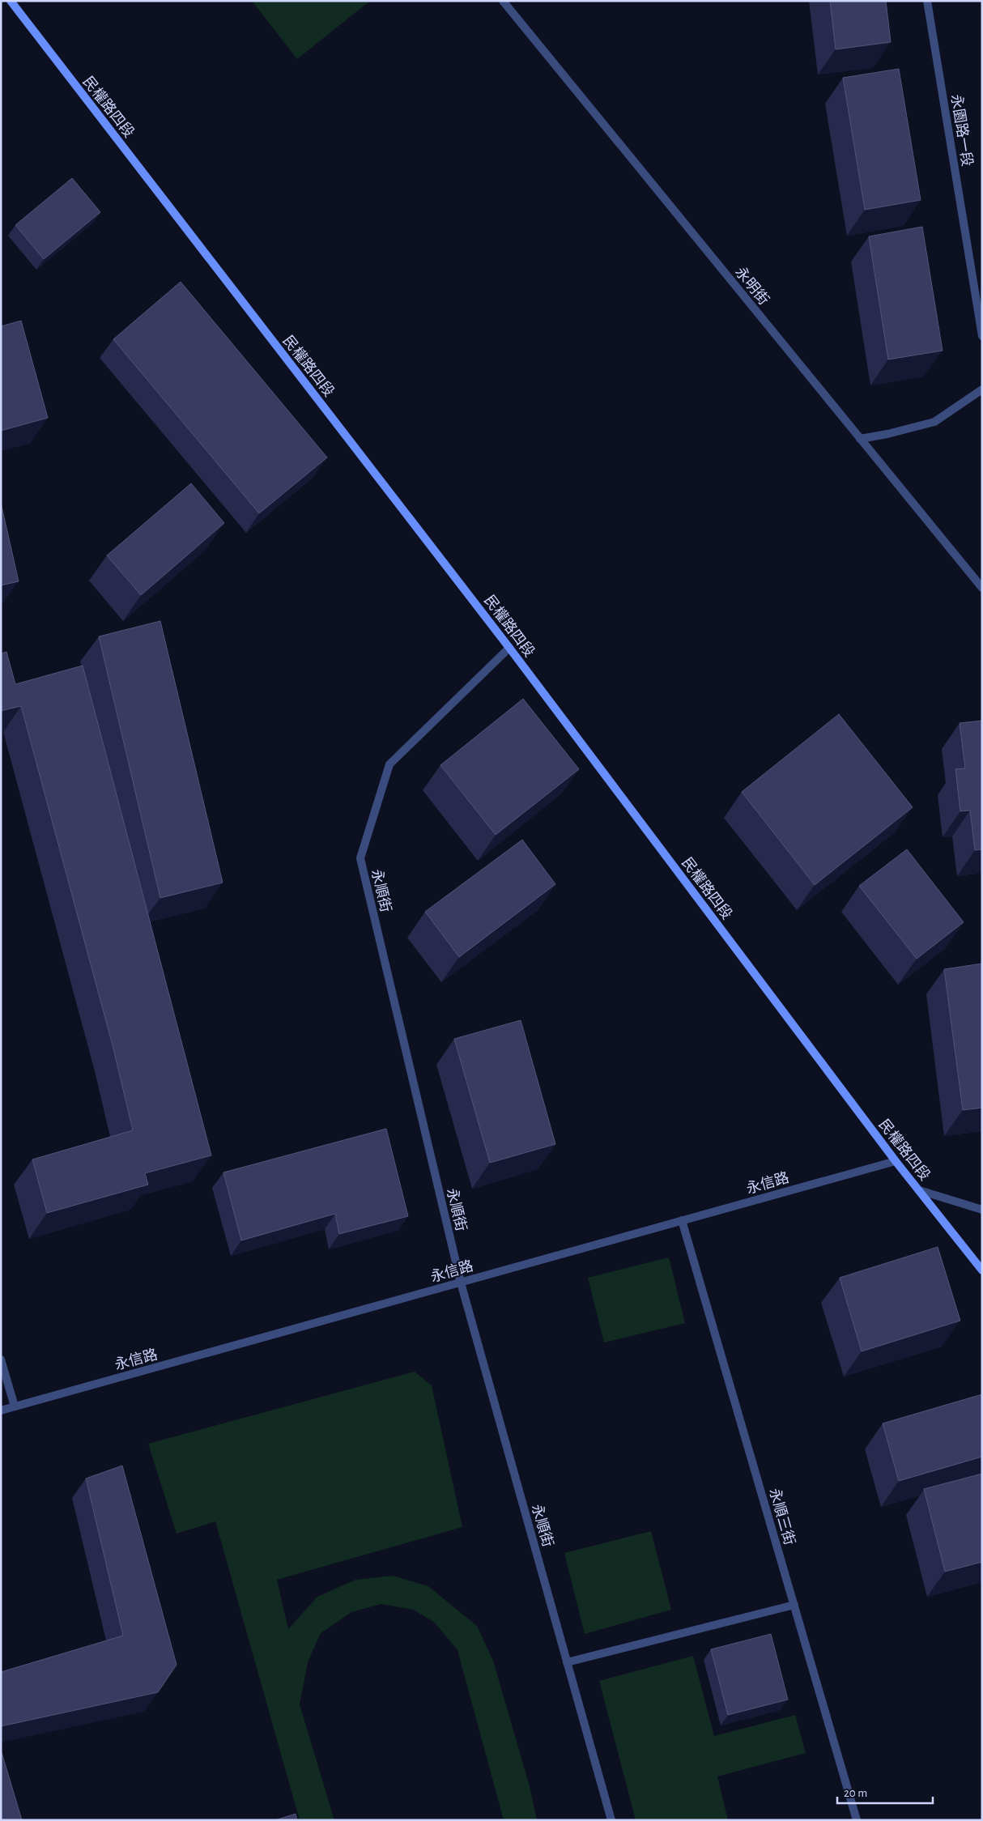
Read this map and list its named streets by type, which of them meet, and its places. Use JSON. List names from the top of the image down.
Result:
{
  "streets": {
    "street": [
      "民權路四段",
      "永園路一段",
      "永明街",
      "永順街",
      "永信路",
      "永順三街"
    ]
  },
  "crossings": [
    ["民權路四段", "永順街"],
    ["民權路四段", "永信路"],
    ["永順街", "永信路"],
    ["永信路", "永順三街"]
  ],
  "scale_bar": "20 m"
}
